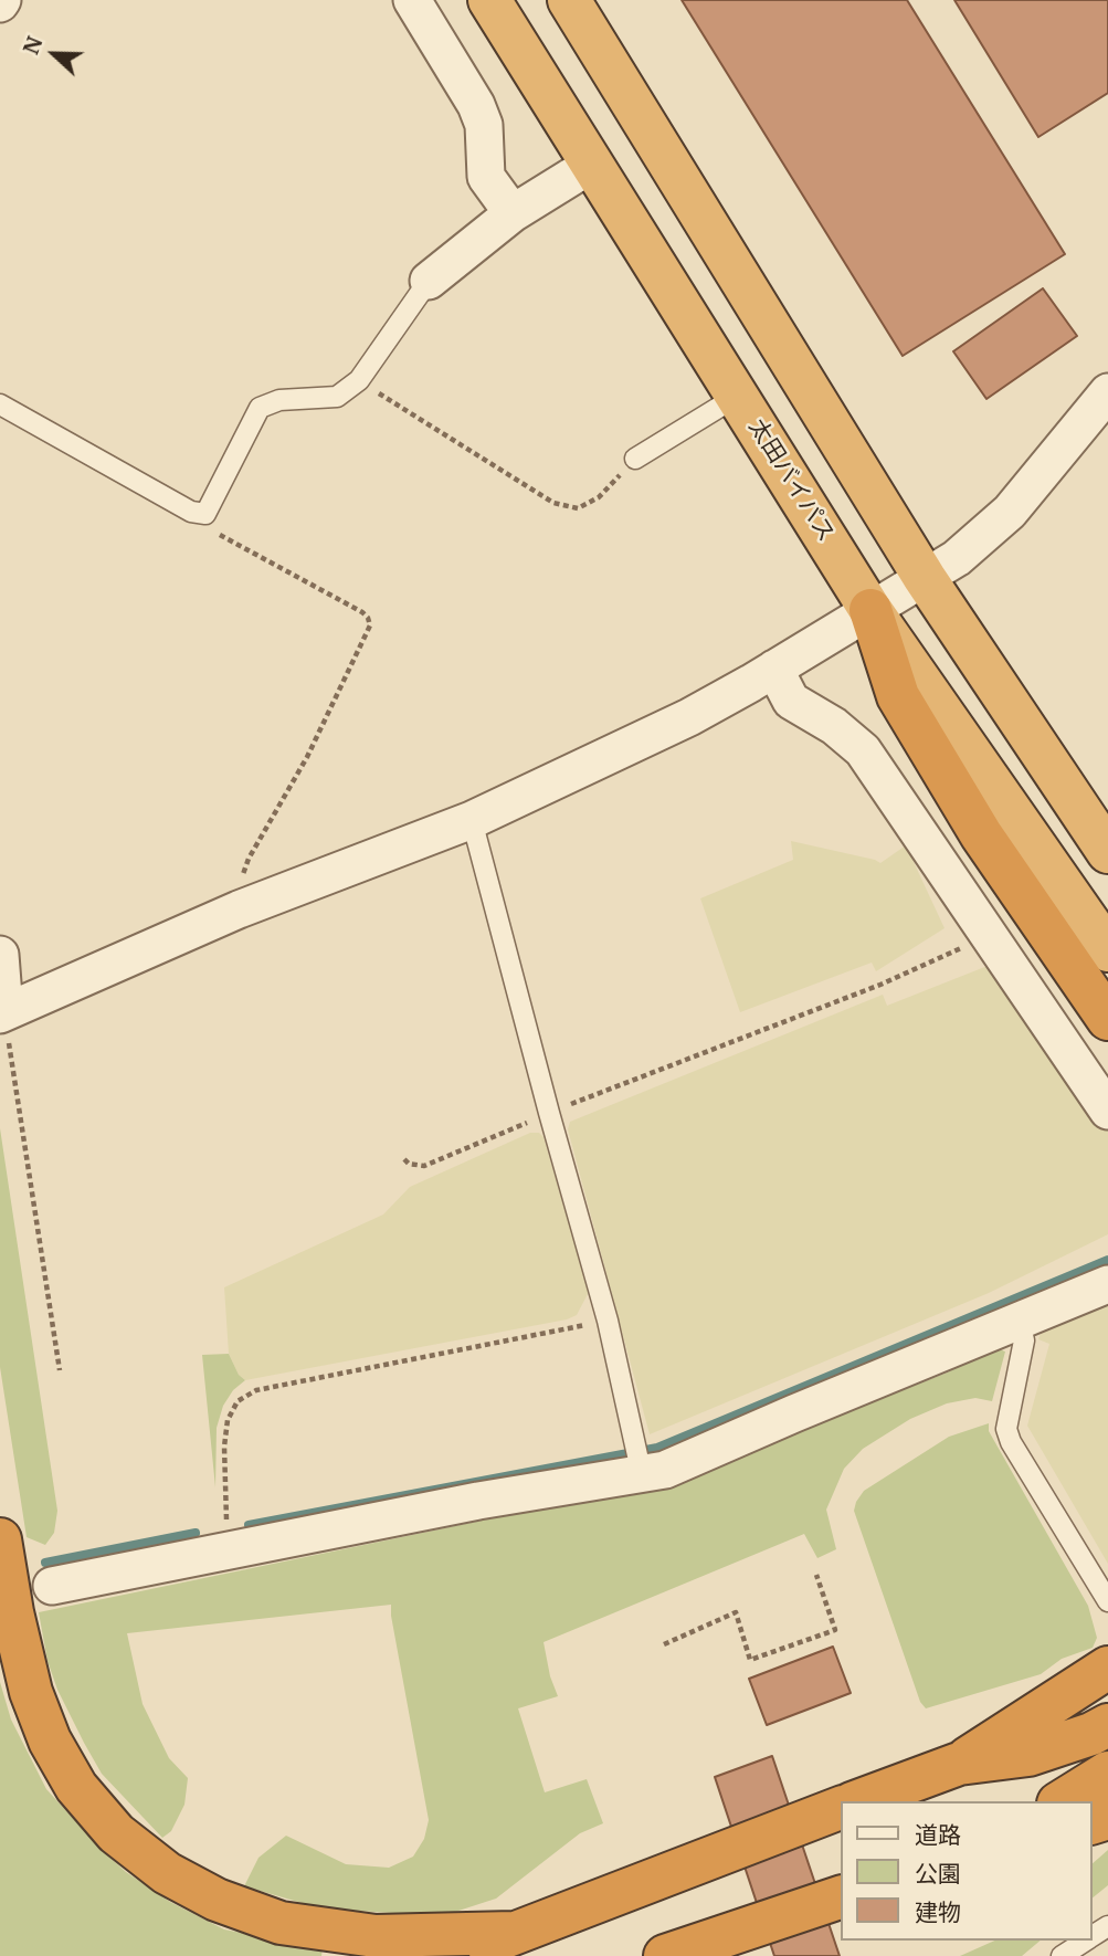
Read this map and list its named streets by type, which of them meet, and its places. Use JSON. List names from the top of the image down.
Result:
{
  "streets": {
    "highway": ["太田バイパス"]
  },
  "legend": ["道路", "公園", "建物"],
  "north": "left"
}
